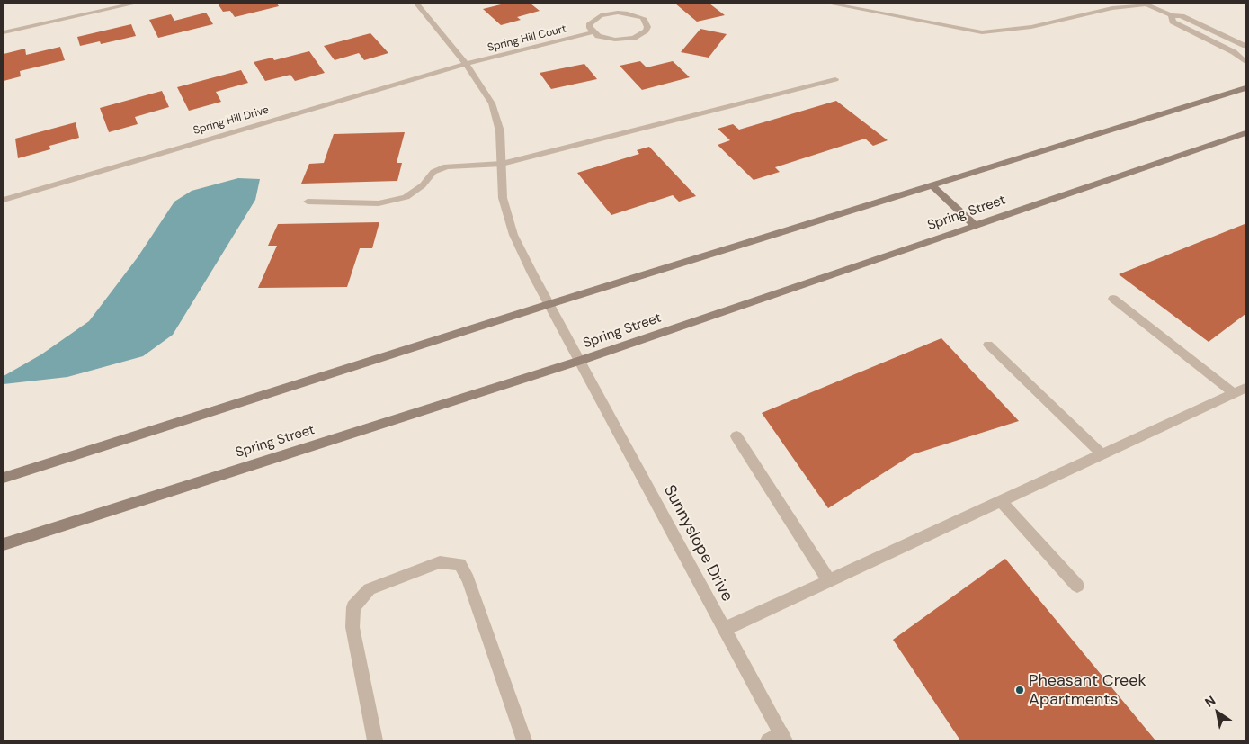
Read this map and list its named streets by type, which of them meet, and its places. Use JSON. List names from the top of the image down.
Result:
{
  "streets": {
    "main road": ["Spring Street"],
    "street": ["Spring Hill Court", "Spring Hill Drive", "Sunnyslope Drive"]
  },
  "crossings": [
    ["Spring Hill Court", "Spring Hill Drive"],
    ["Spring Hill Court", "Sunnyslope Drive"],
    ["Spring Hill Drive", "Sunnyslope Drive"],
    ["Spring Street", "Sunnyslope Drive"]
  ],
  "places": ["Pheasant Creek Apartments"],
  "north": "top left"
}
